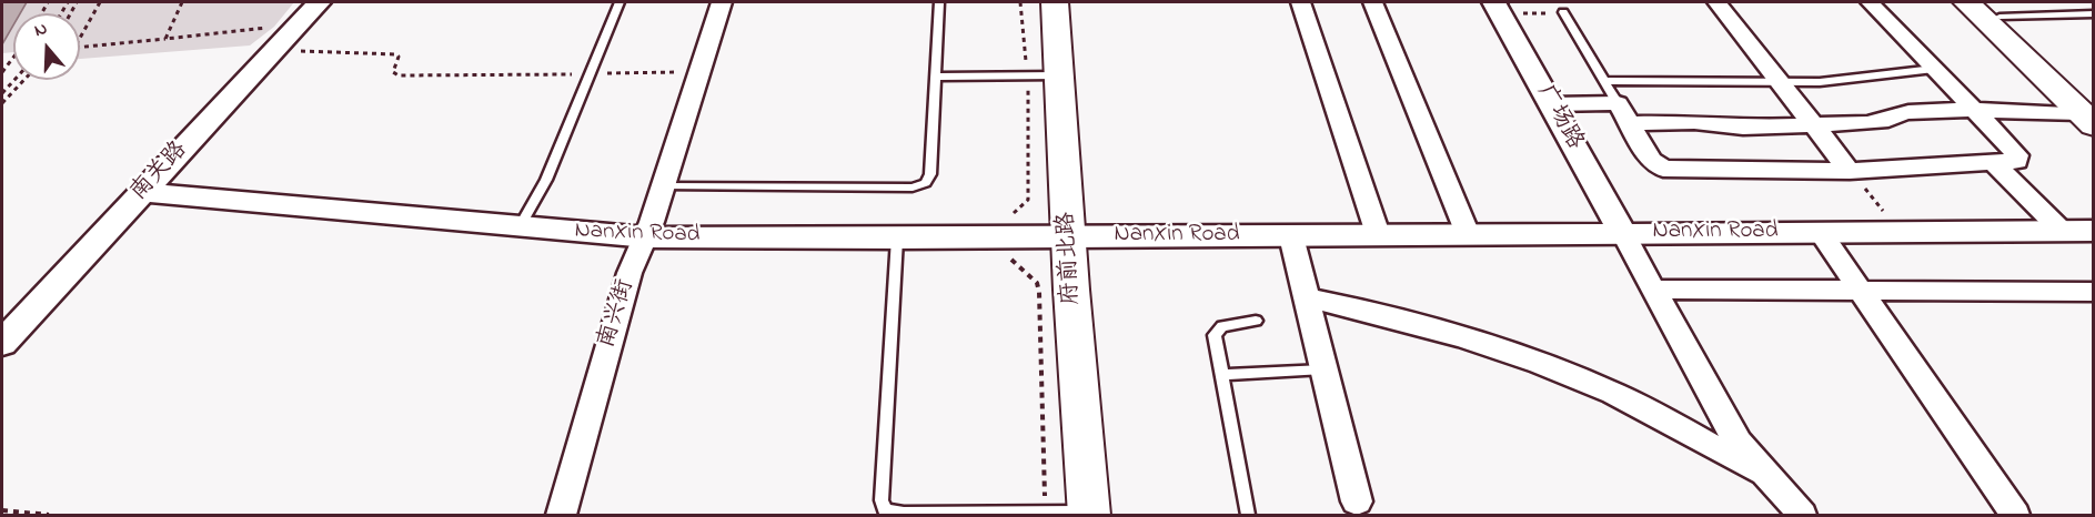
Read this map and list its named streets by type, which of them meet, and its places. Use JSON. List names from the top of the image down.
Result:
{
  "streets": {
    "main road": ["府前北路"],
    "street": [
      "广场路",
      "南关路",
      "NanXin Road",
      "南兴街"
    ]
  },
  "crossings": [
    ["广场路", "NanXin Road"],
    ["南关路", "NanXin Road"],
    ["NanXin Road", "府前北路"],
    ["NanXin Road", "南兴街"]
  ],
  "north": "top"
}
